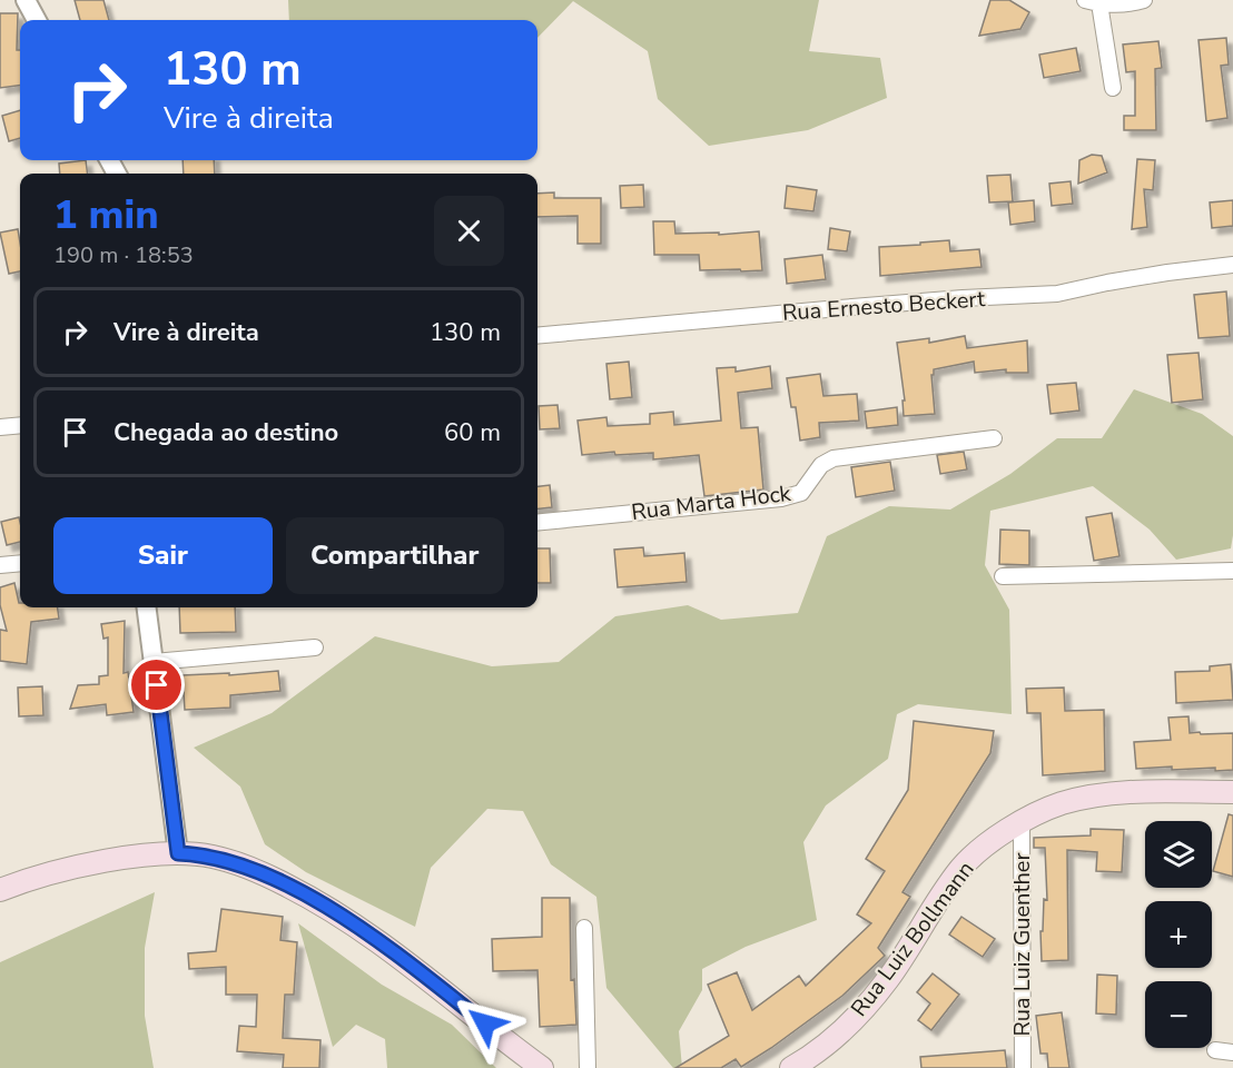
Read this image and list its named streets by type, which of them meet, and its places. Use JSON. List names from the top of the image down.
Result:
{
  "streets": {
    "main road": ["Rua Luiz Bollmann"],
    "street": ["Rua Ernesto Beckert", "Rua Marta Hock", "Rua Luiz Guenther"]
  },
  "crossings": [
    ["Rua Luiz Bollmann", "Rua Luiz Guenther"]
  ],
  "page": {
    "turn": ["130 m", "Vire à direita"],
    "heading": ["1 min", "190 m · 18:53"],
    "list": [
      {
        "name": "Vire à direita",
        "value": "130 m"
      },
      {
        "name": "Chegada ao destino",
        "value": "60 m"
      }
    ],
    "buttons": ["Sair", "Compartilhar"],
    "map_buttons": ["+", "−"]
  }
}
